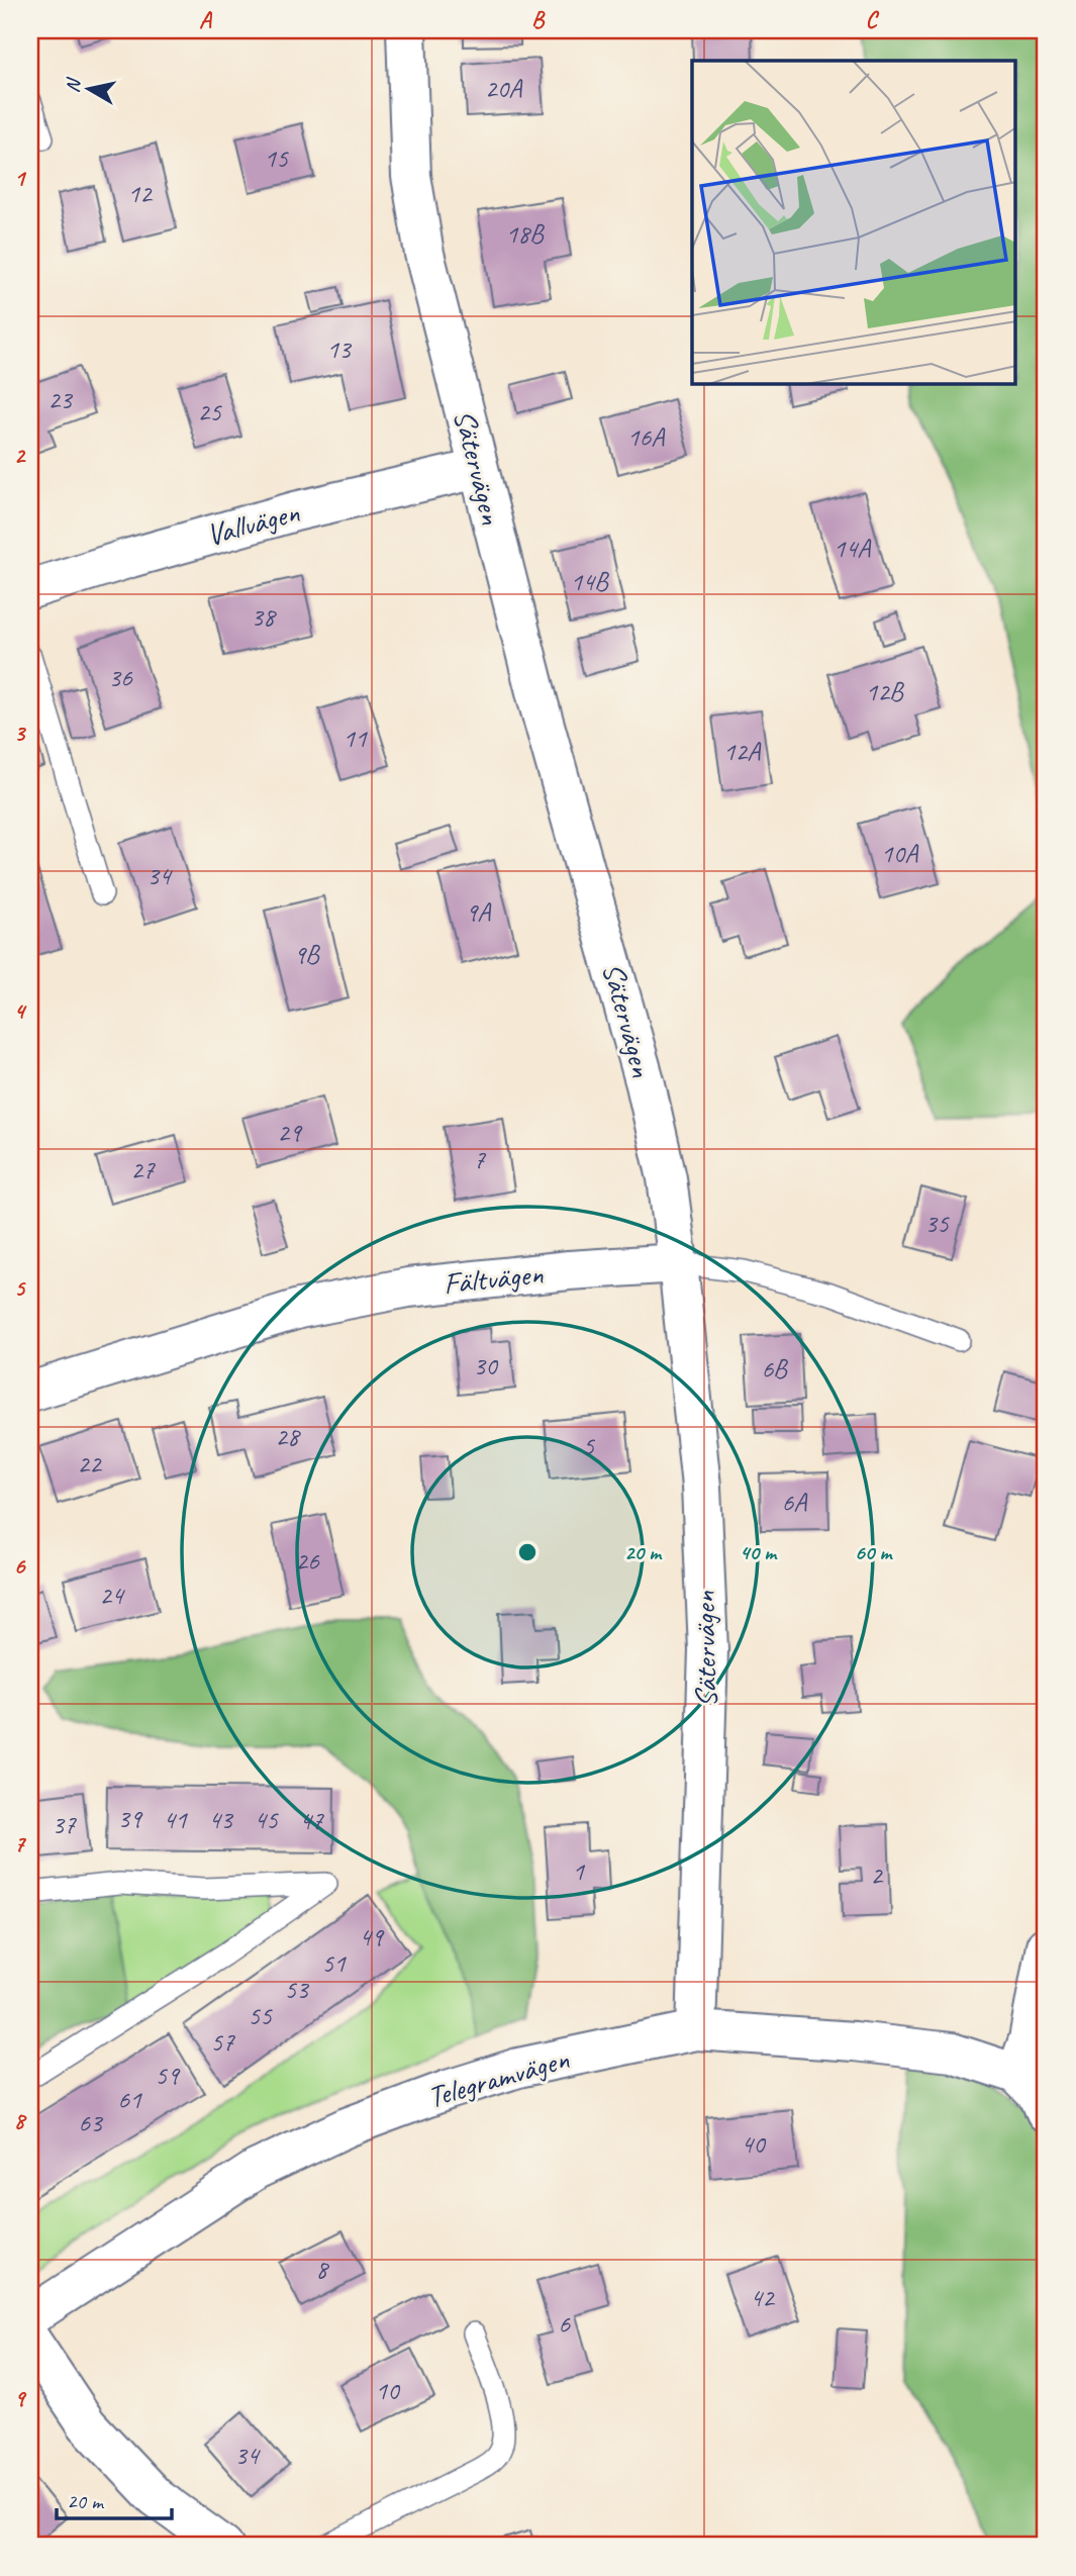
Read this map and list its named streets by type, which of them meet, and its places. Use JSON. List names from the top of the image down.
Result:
{
  "streets": {
    "street": [
      "Sätervägen",
      "Vallvägen",
      "Fältvägen",
      "Telegramvägen"
    ]
  },
  "crossings": [
    ["Sätervägen", "Vallvägen"],
    ["Sätervägen", "Fältvägen"],
    ["Sätervägen", "Telegramvägen"]
  ],
  "house_numbers": [
    "20A",
    "15",
    "12",
    "18B",
    "13",
    "23",
    "25",
    "16A",
    "14A",
    "14B",
    "38",
    "36",
    "12B",
    "11",
    "12A",
    "10A",
    "34",
    "9A",
    "9B",
    "29",
    "7",
    "27",
    "35",
    "30",
    "6B",
    "28",
    "5",
    "22",
    "6A",
    "26",
    "24",
    "39",
    "41",
    "43",
    "45",
    "47",
    "37",
    "1",
    "2",
    "49",
    "51",
    "53",
    "55",
    "57",
    "59",
    "61",
    "63",
    "40",
    "8",
    "42",
    "6",
    "10",
    "34"
  ],
  "scale_bar": "20 m",
  "north": "left",
  "grid": {
    "columns": ["A", "B", "C"],
    "rows": [
      "1",
      "2",
      "3",
      "4",
      "5",
      "6",
      "7",
      "8",
      "9"
    ]
  },
  "rings": ["20 m", "40 m", "60 m"]
}
